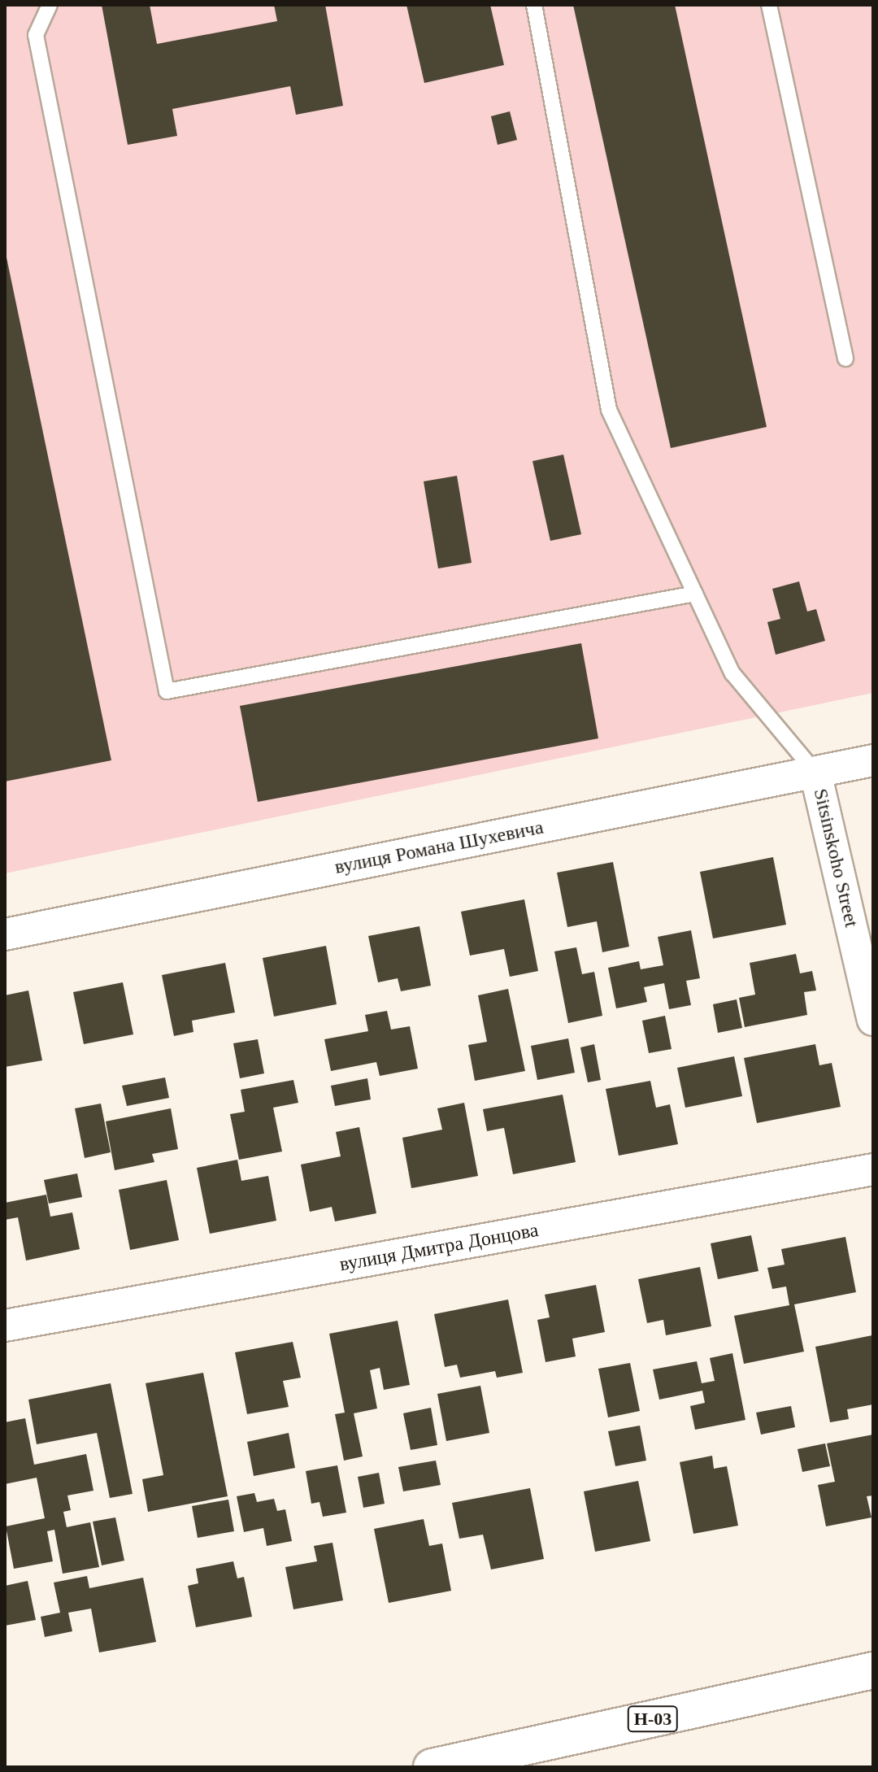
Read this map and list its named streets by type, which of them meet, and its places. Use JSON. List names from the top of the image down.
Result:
{
  "streets": {
    "main road": ["Н-03"],
    "street": ["вулиця Романа Шухевича", "Sitsinskoho Street", "вулиця Дмитра Донцова"]
  },
  "crossings": [
    ["вулиця Романа Шухевича", "Sitsinskoho Street"]
  ]
}
